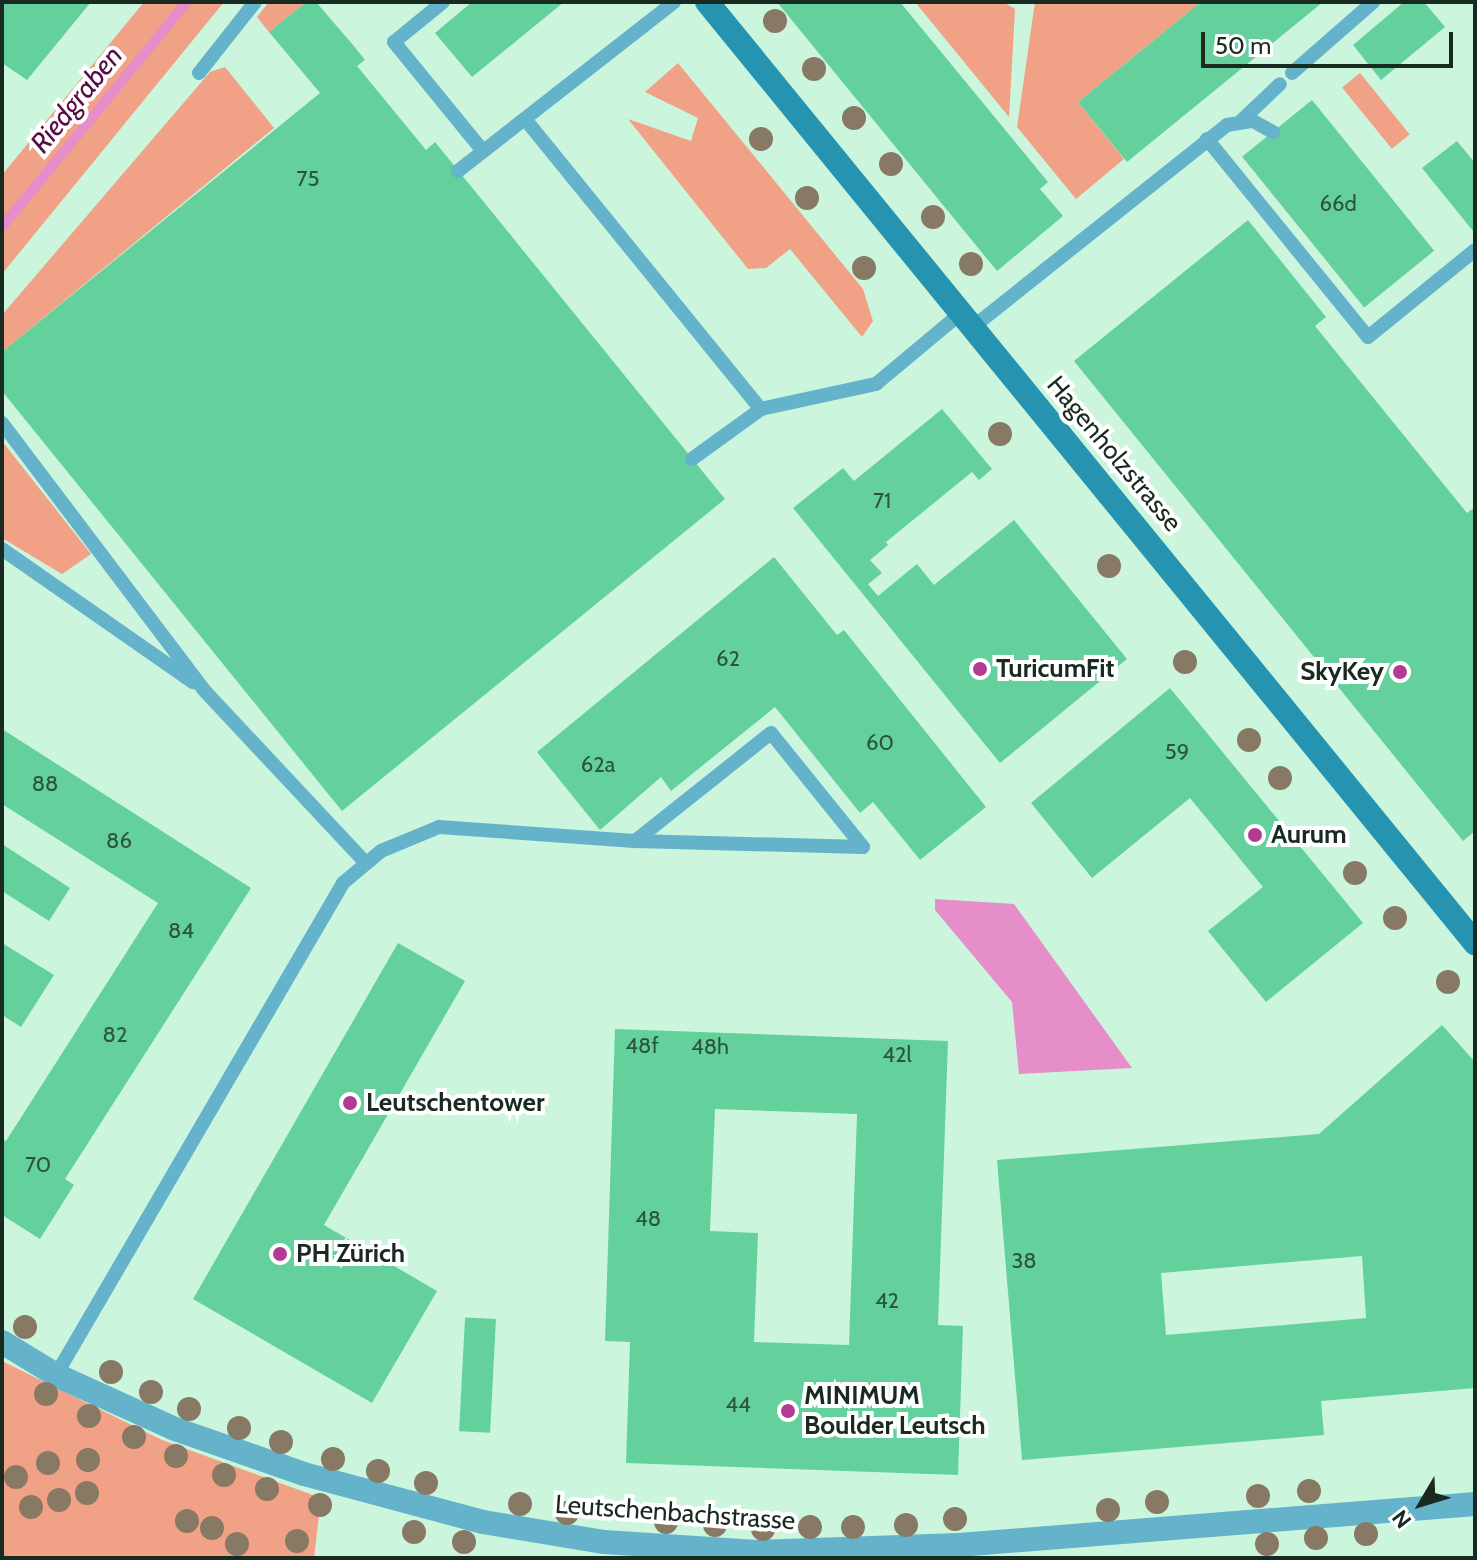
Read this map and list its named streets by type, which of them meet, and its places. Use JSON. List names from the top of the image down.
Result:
{
  "streets": {
    "street": ["Hagenholzstrasse", "Leutschenbachstrasse"]
  },
  "water": ["Riedgraben"],
  "places": [
    "TuricumFit",
    "SkyKey",
    "Aurum",
    "Leutschentower",
    "PH Zürich",
    "MINIMUM Boulder Leutsch"
  ],
  "house_numbers": [
    "75",
    "66d",
    "71",
    "62",
    "60",
    "59",
    "62a",
    "88",
    "86",
    "84",
    "82",
    "48f",
    "48h",
    "42l",
    "70",
    "48",
    "38",
    "42",
    "44"
  ],
  "scale_bar": "50 m",
  "north": "bottom left"
}
